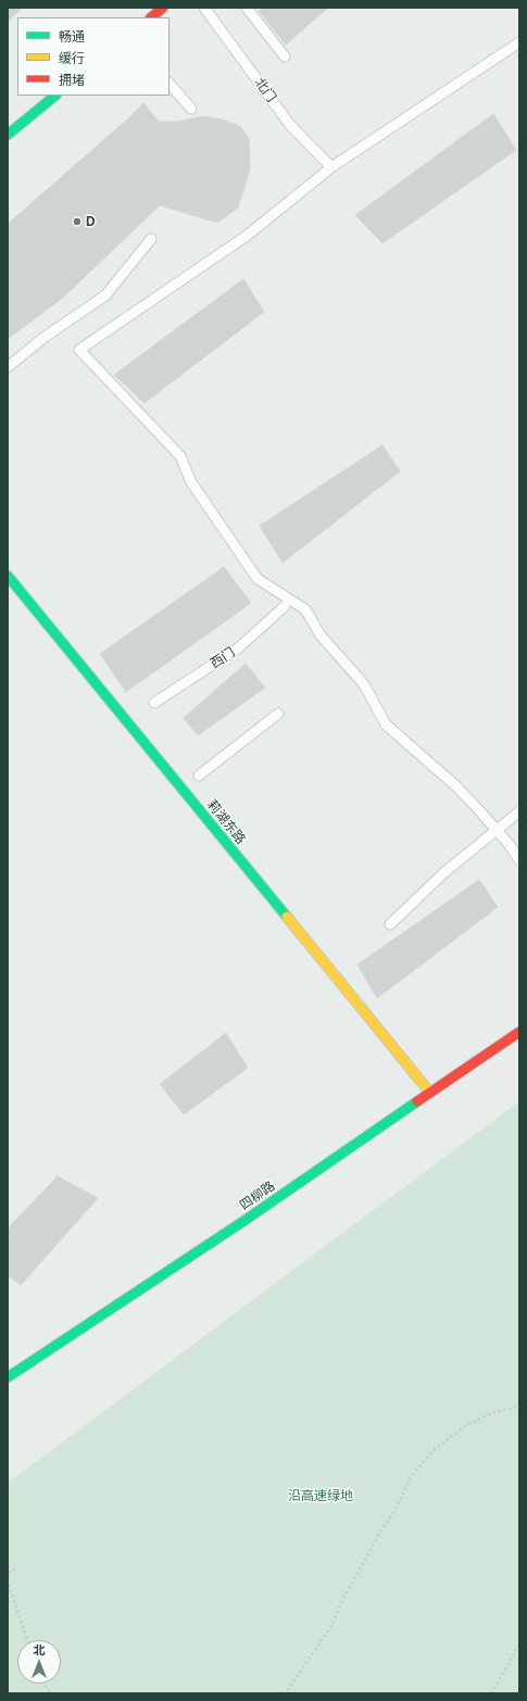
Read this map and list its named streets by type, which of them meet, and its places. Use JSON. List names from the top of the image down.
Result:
{
  "streets": {
    "street": ["莉湖东路", "四柳路"],
    "lane": ["北门", "西门"]
  },
  "parks": ["沿高速绿地"],
  "places": ["D"],
  "legend": ["畅通", "缓行", "拥堵"],
  "north": "top"
}
